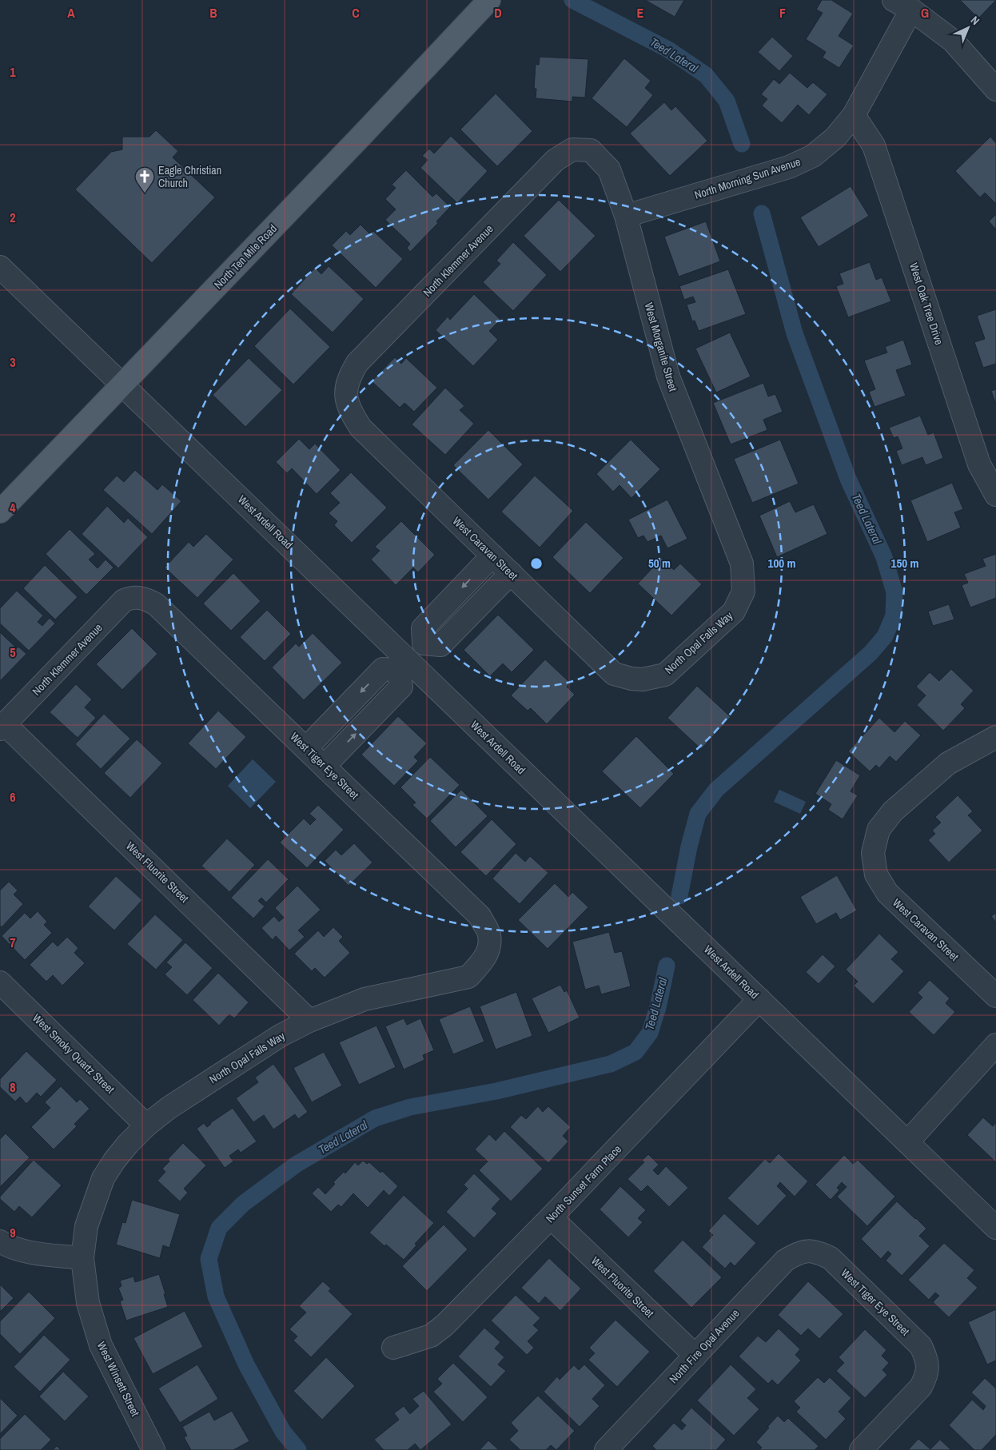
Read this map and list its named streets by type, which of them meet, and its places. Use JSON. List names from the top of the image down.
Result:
{
  "streets": {
    "main road": ["North Ten Mile Road"],
    "street": [
      "North Morning Sun Avenue",
      "North Klemmer Avenue",
      "West Oak Tree Drive",
      "West Morganite Street",
      "West Ardell Road",
      "West Caravan Street",
      "North Opal Falls Way",
      "West Tiger Eye Street",
      "West Fluorite Street",
      "West Smoky Quartz Street",
      "North Sunset Farm Place",
      "North Fire Opal Avenue",
      "West Winsett Street"
    ]
  },
  "crossings": [
    ["North Morning Sun Avenue", "West Oak Tree Drive"],
    ["North Morning Sun Avenue", "West Morganite Street"],
    ["North Ten Mile Road", "West Ardell Road"],
    ["North Klemmer Avenue", "West Morganite Street"],
    ["North Klemmer Avenue", "West Caravan Street"],
    ["North Klemmer Avenue", "West Tiger Eye Street"],
    ["North Klemmer Avenue", "West Fluorite Street"],
    ["West Morganite Street", "North Opal Falls Way"],
    ["West Ardell Road", "North Sunset Farm Place"],
    ["West Caravan Street", "North Opal Falls Way"],
    ["North Opal Falls Way", "West Tiger Eye Street"],
    ["North Opal Falls Way", "West Fluorite Street"],
    ["North Opal Falls Way", "West Smoky Quartz Street"],
    ["North Opal Falls Way", "West Winsett Street"],
    ["West Tiger Eye Street", "North Fire Opal Avenue"],
    ["West Fluorite Street", "North Sunset Farm Place"],
    ["West Fluorite Street", "North Fire Opal Avenue"]
  ],
  "water": ["Teed Lateral"],
  "places": {
    "church": ["Eagle Christian Church"]
  },
  "north": "top right",
  "grid": {
    "columns": [
      "A",
      "B",
      "C",
      "D",
      "E",
      "F",
      "G"
    ],
    "rows": [
      "1",
      "2",
      "3",
      "4",
      "5",
      "6",
      "7",
      "8",
      "9"
    ]
  },
  "rings": ["50 m", "100 m", "150 m"]
}
